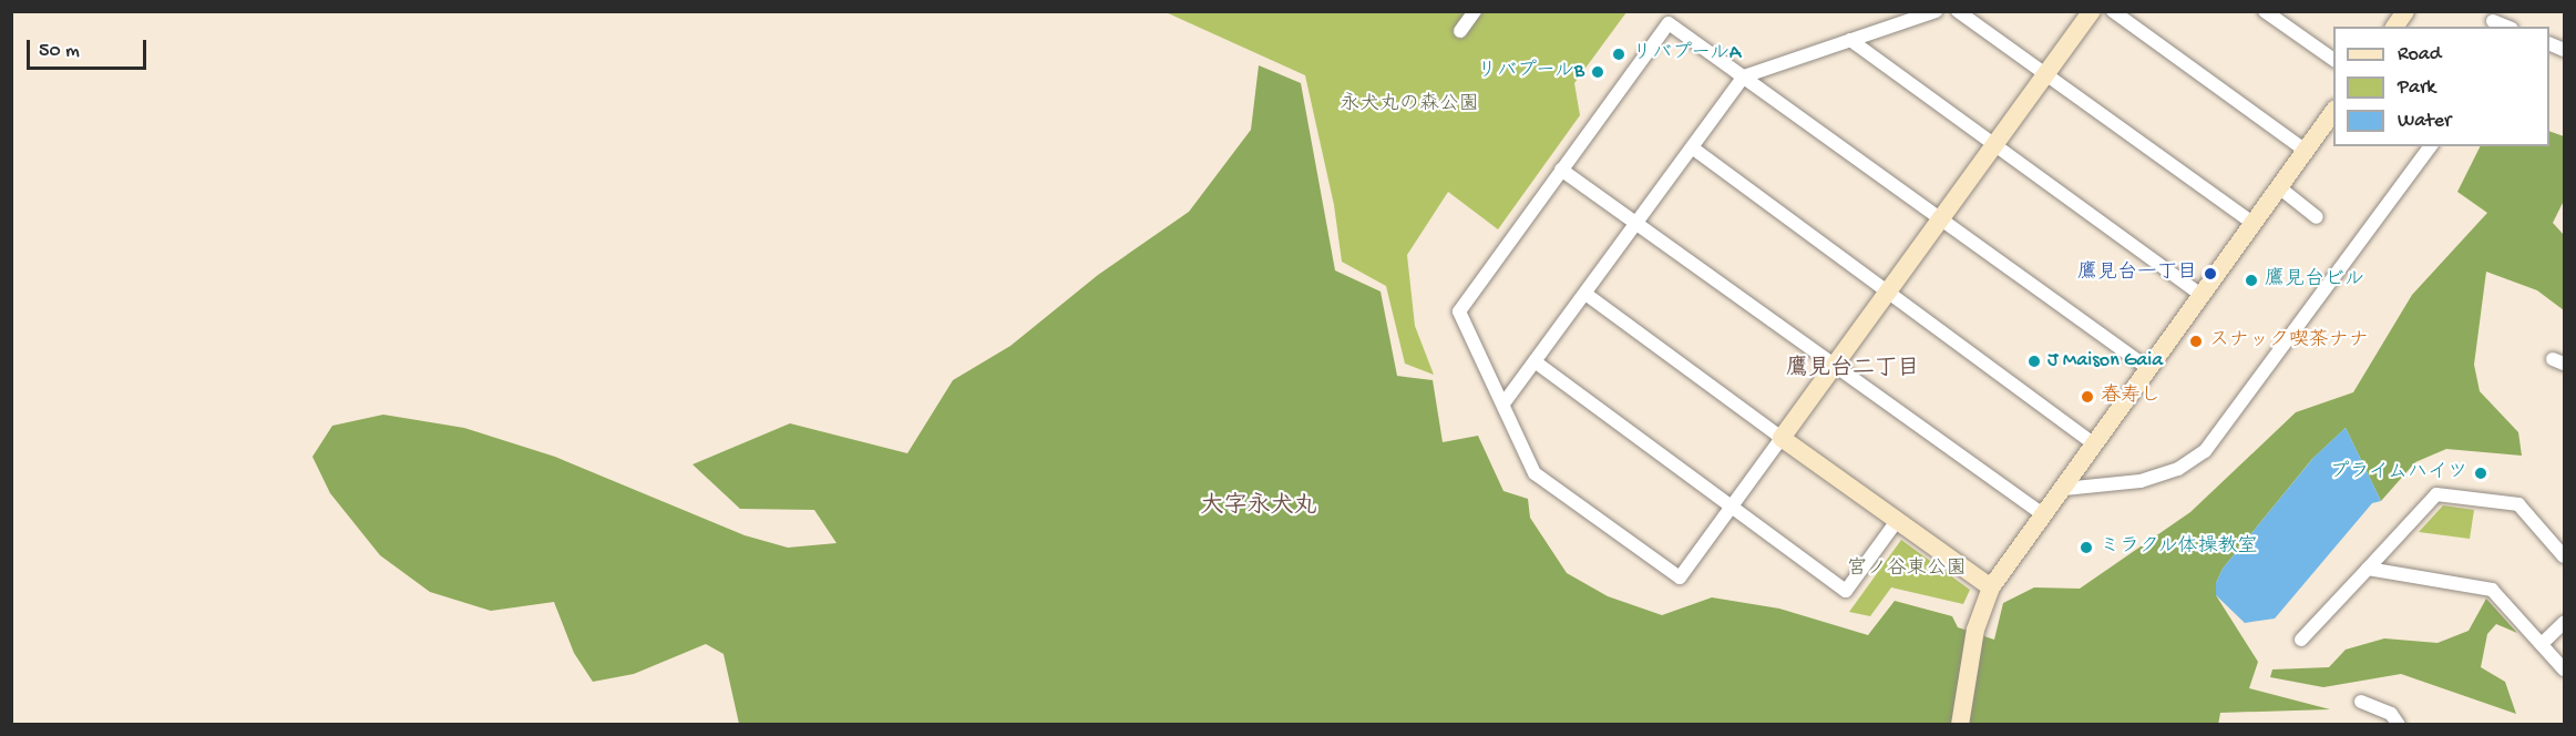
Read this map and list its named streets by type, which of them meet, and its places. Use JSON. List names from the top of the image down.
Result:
{
  "districts": ["鷹見台二丁目", "大字永犬丸"],
  "parks": ["永犬丸の森公園", "宮ノ谷東公園"],
  "places": [
    "リバプールA",
    "リバプールB",
    "鷹見台一丁目",
    "鷹見台ビル",
    "スナック喫茶ナナ",
    "J Maison Gaia",
    "春寿し",
    "プライムハイツ",
    "ミラクル体操教室"
  ],
  "legend": ["Road", "Park", "Water"],
  "scale_bar": "50 m"
}
